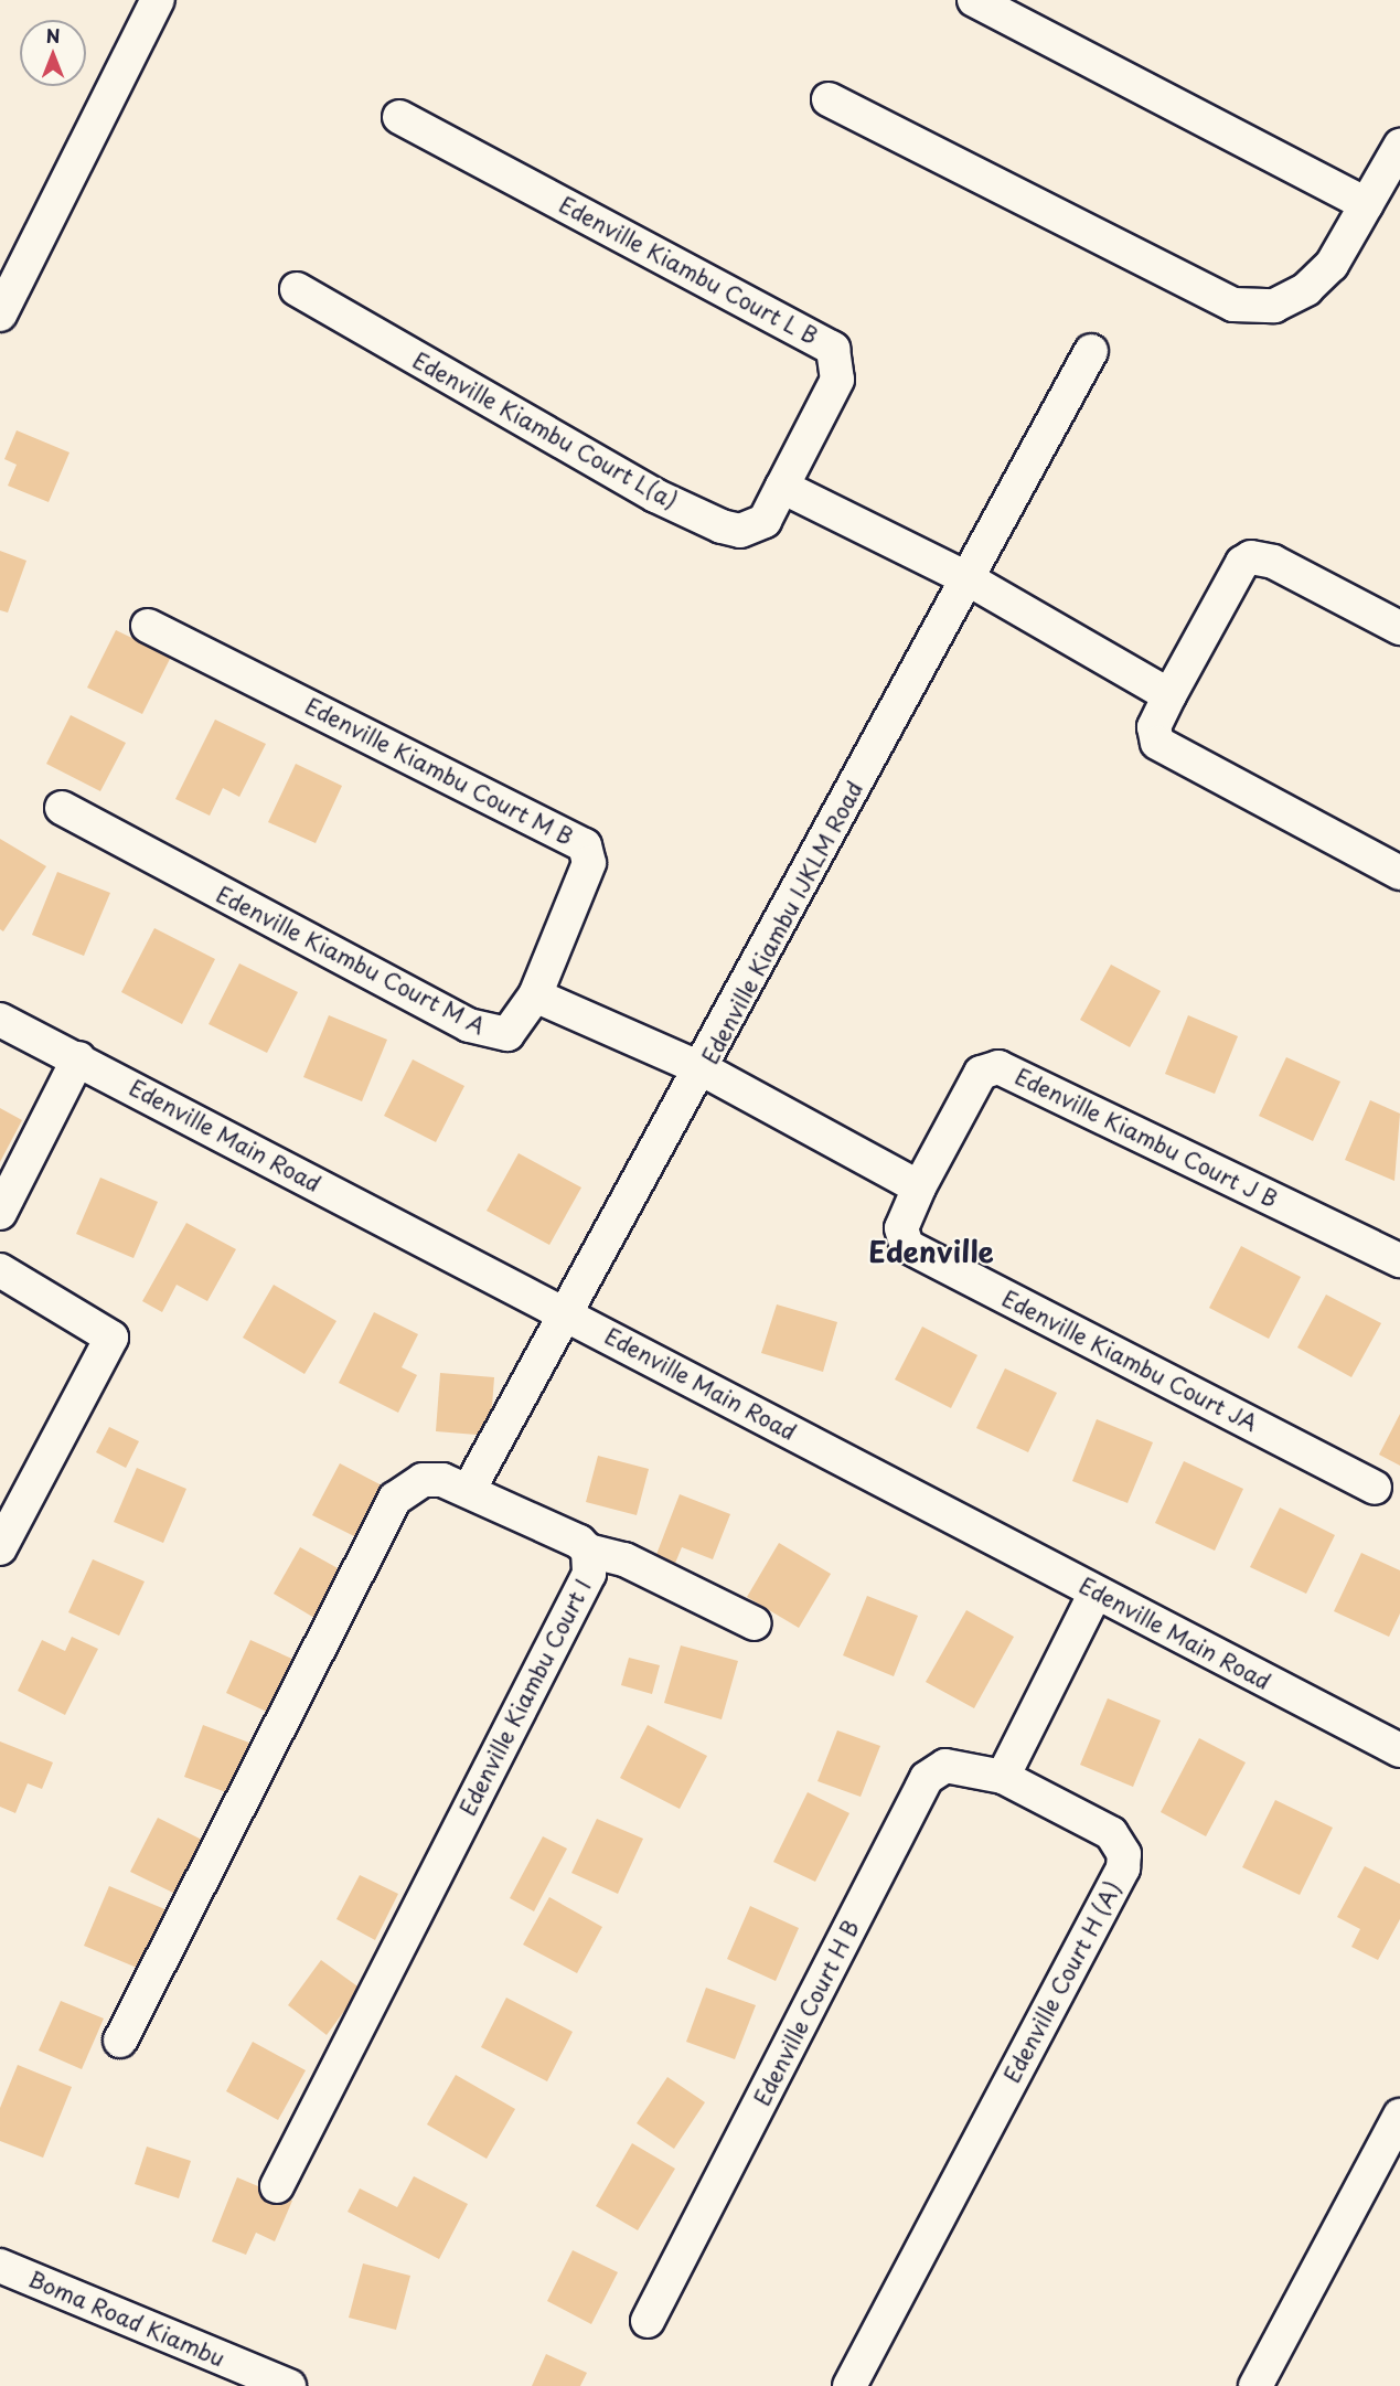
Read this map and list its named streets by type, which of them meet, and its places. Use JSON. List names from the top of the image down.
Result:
{
  "streets": {
    "street": [
      "Edenville Kiambu Court L B",
      "Edenville Kiambu Court L(a)",
      "Edenville Kiambu Court M B",
      "Edenville Kiambu IJKLM Road",
      "Edenville Kiambu Court M A",
      "Edenville Main Road",
      "Edenville Kiambu Court J B",
      "Edenville Kiambu Court JA",
      "Edenville Kiambu Court I",
      "Edenville Court H (A)",
      "Edenville Court H B",
      "Boma Road Kiambu"
    ]
  },
  "crossings": [
    ["Edenville Kiambu Court L B", "Edenville Kiambu Court L(a)"],
    ["Edenville Kiambu Court M B", "Edenville Kiambu Court M A"],
    ["Edenville Kiambu IJKLM Road", "Edenville Main Road"],
    ["Edenville Kiambu IJKLM Road", "Edenville Kiambu Court I"],
    ["Edenville Kiambu Court J B", "Edenville Kiambu Court JA"],
    ["Edenville Court H (A)", "Edenville Court H B"]
  ],
  "districts": ["Edenville"],
  "north": "top"
}
